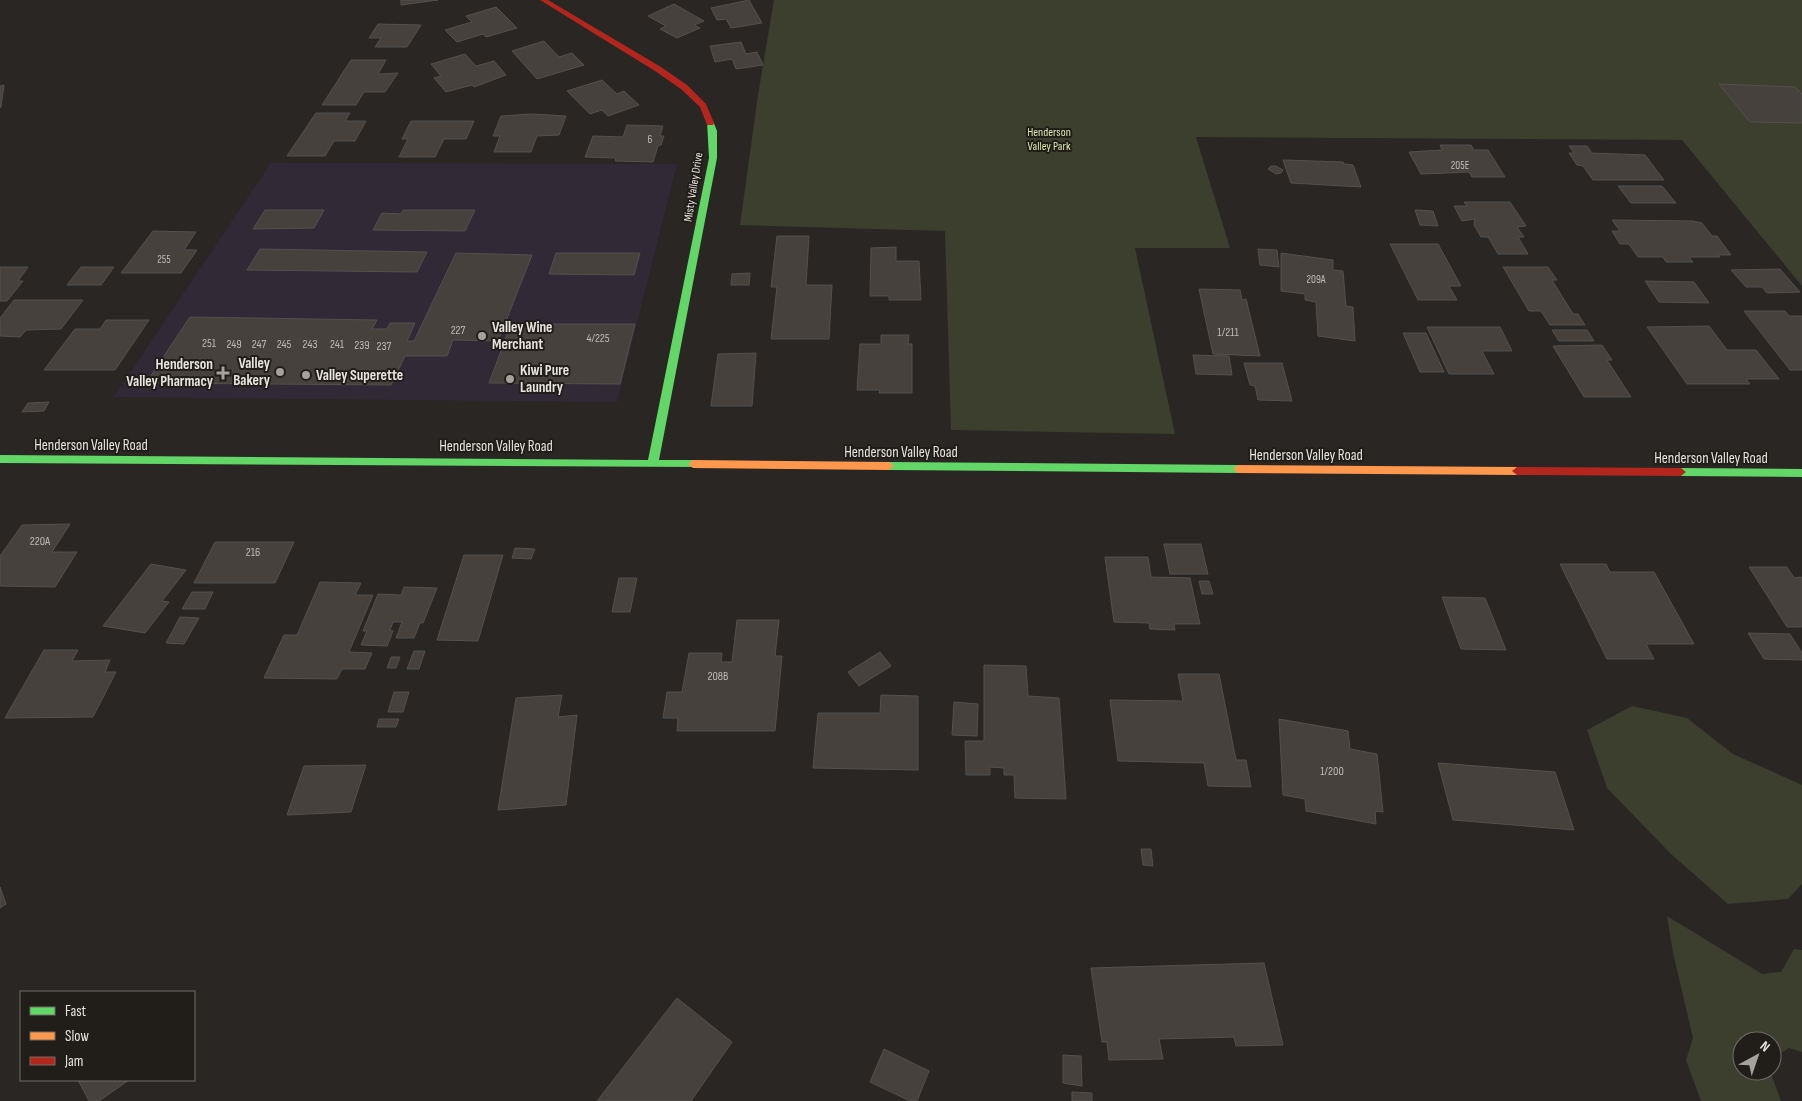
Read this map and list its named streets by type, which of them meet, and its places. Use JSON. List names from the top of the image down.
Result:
{
  "streets": {
    "street": ["Misty Valley Drive", "Henderson Valley Road"]
  },
  "crossings": [
    ["Misty Valley Drive", "Henderson Valley Road"]
  ],
  "parks": ["Henderson Valley Park"],
  "places": {
    "other": [
      "Valley Wine Merchant",
      "Valley Bakery",
      "Valley Superette",
      "Kiwi Pure Laundry"
    ],
    "health": ["Henderson Valley Pharmacy"]
  },
  "house_numbers": [
    "6",
    "205E",
    "255",
    "209A",
    "227",
    "1/211",
    "4/225",
    "251",
    "249",
    "247",
    "245",
    "243",
    "241",
    "239",
    "237",
    "220A",
    "216",
    "208B",
    "1/200"
  ],
  "legend": ["Fast", "Slow", "Jam"],
  "north": "top right"
}
